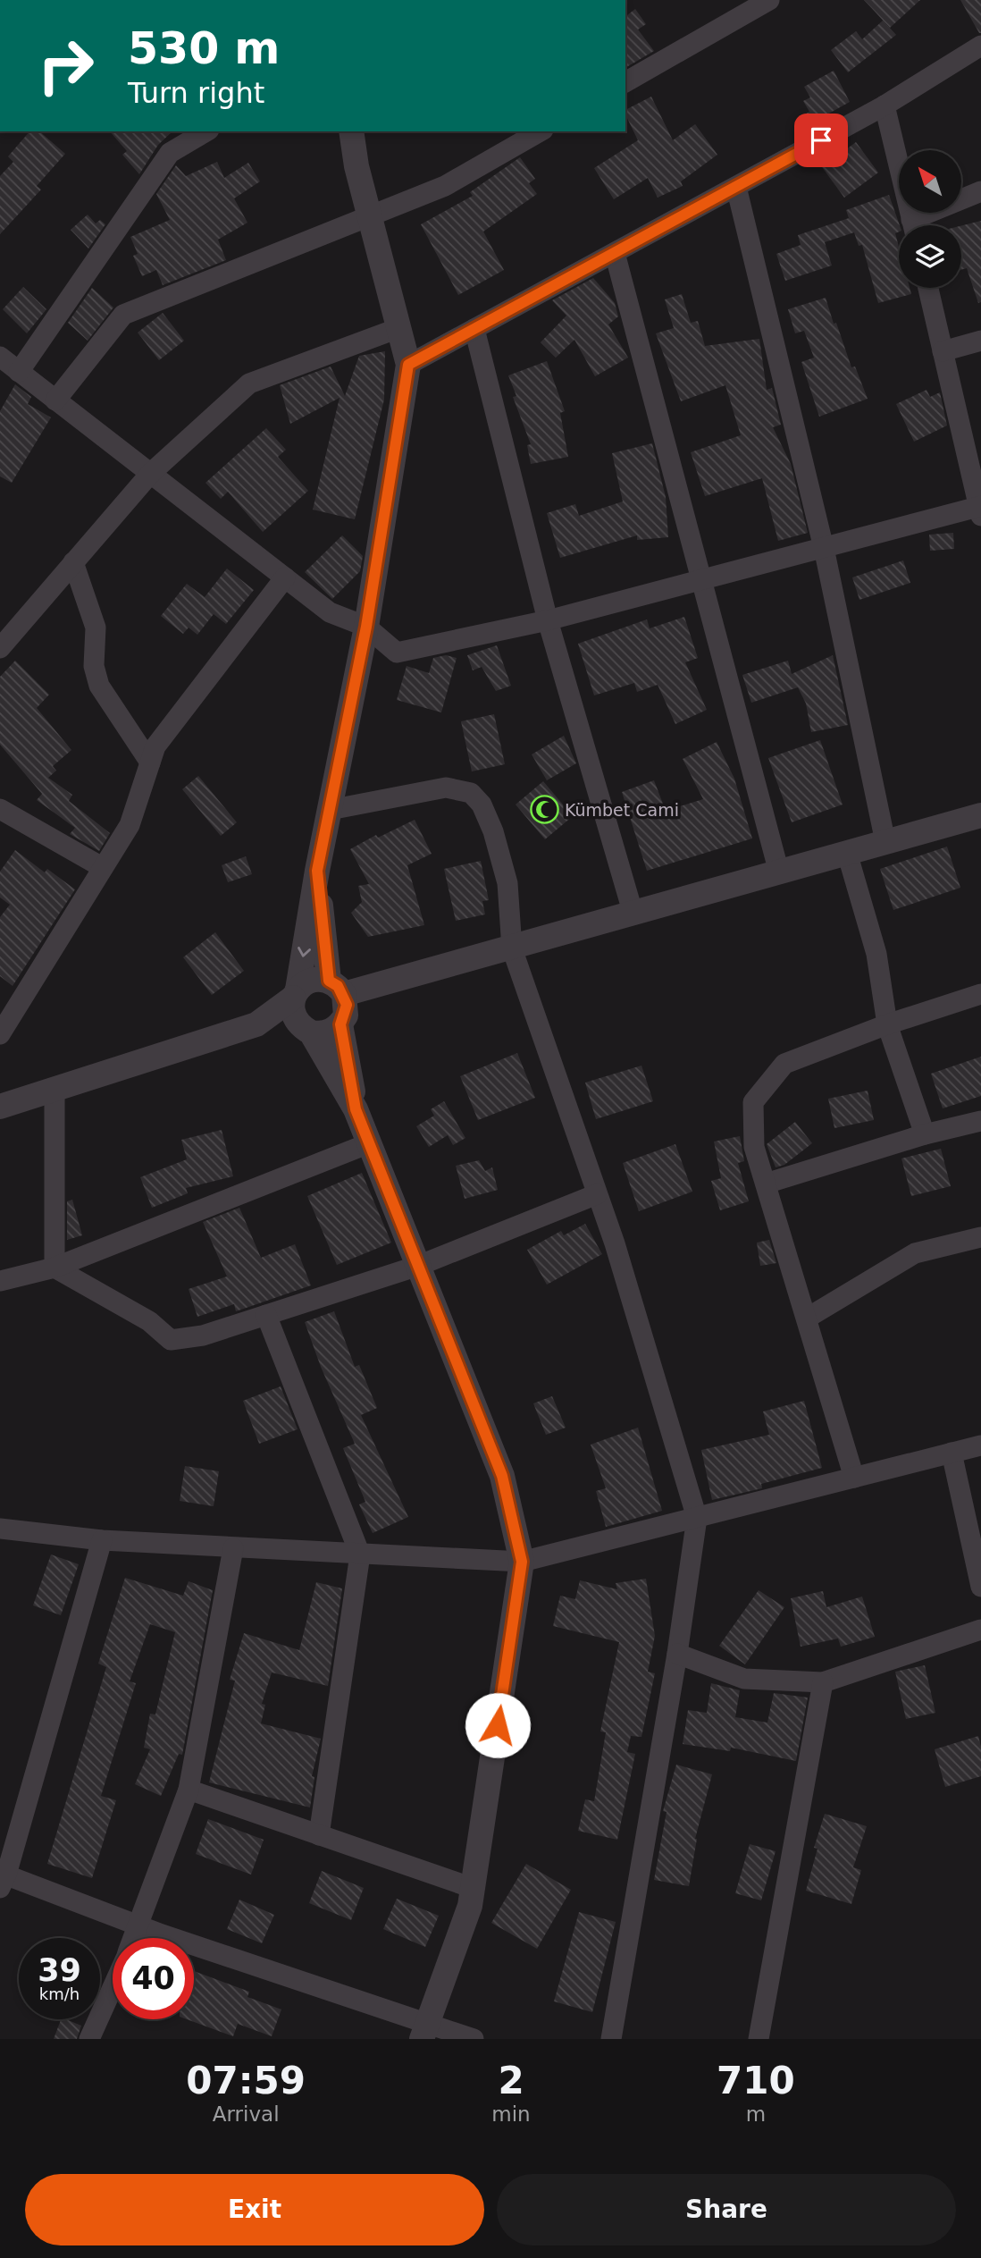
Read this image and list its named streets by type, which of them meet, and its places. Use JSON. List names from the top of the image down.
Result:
{
  "places": {
    "mosque": ["Kümbet Cami"]
  },
  "north": "top left",
  "page": {
    "turn": ["530 m", "Turn right"],
    "speed": "39 km/h",
    "limit": "40",
    "eta": [
      "07:59",
      "Arrival",
      "2",
      "min",
      "710",
      "m"
    ],
    "buttons": ["Exit", "Share"]
  }
}
